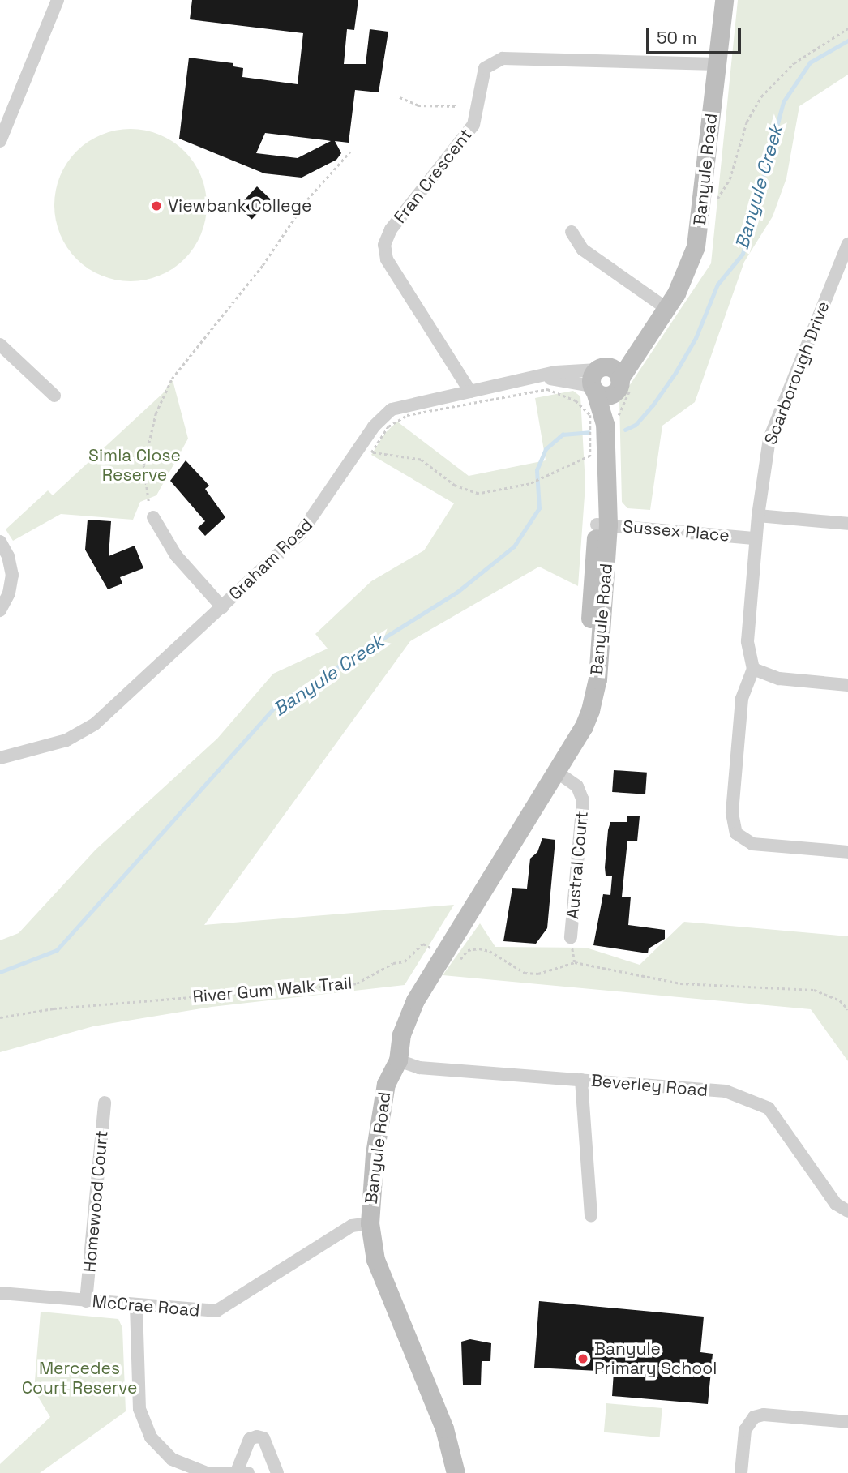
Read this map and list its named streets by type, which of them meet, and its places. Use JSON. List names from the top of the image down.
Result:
{
  "streets": {
    "street": [
      "Banyule Road",
      "Fran Crescent",
      "Scarborough Drive",
      "Sussex Place",
      "Graham Road",
      "Austral Court",
      "Beverley Road",
      "Homewood Court",
      "McCrae Road"
    ],
    "path": ["River Gum Walk Trail"]
  },
  "crossings": [
    ["Banyule Road", "Fran Crescent"],
    ["Banyule Road", "Sussex Place"],
    ["Banyule Road", "Graham Road"],
    ["Banyule Road", "Austral Court"],
    ["Banyule Road", "River Gum Walk Trail"],
    ["Banyule Road", "Beverley Road"],
    ["Banyule Road", "McCrae Road"],
    ["Fran Crescent", "Graham Road"],
    ["Scarborough Drive", "Sussex Place"],
    ["Homewood Court", "McCrae Road"]
  ],
  "water": ["Banyule Creek"],
  "parks": ["Simla Close Reserve", "Mercedes Court Reserve"],
  "places": ["Viewbank College", "Banyule Primary School"],
  "scale_bar": "50 m"
}
